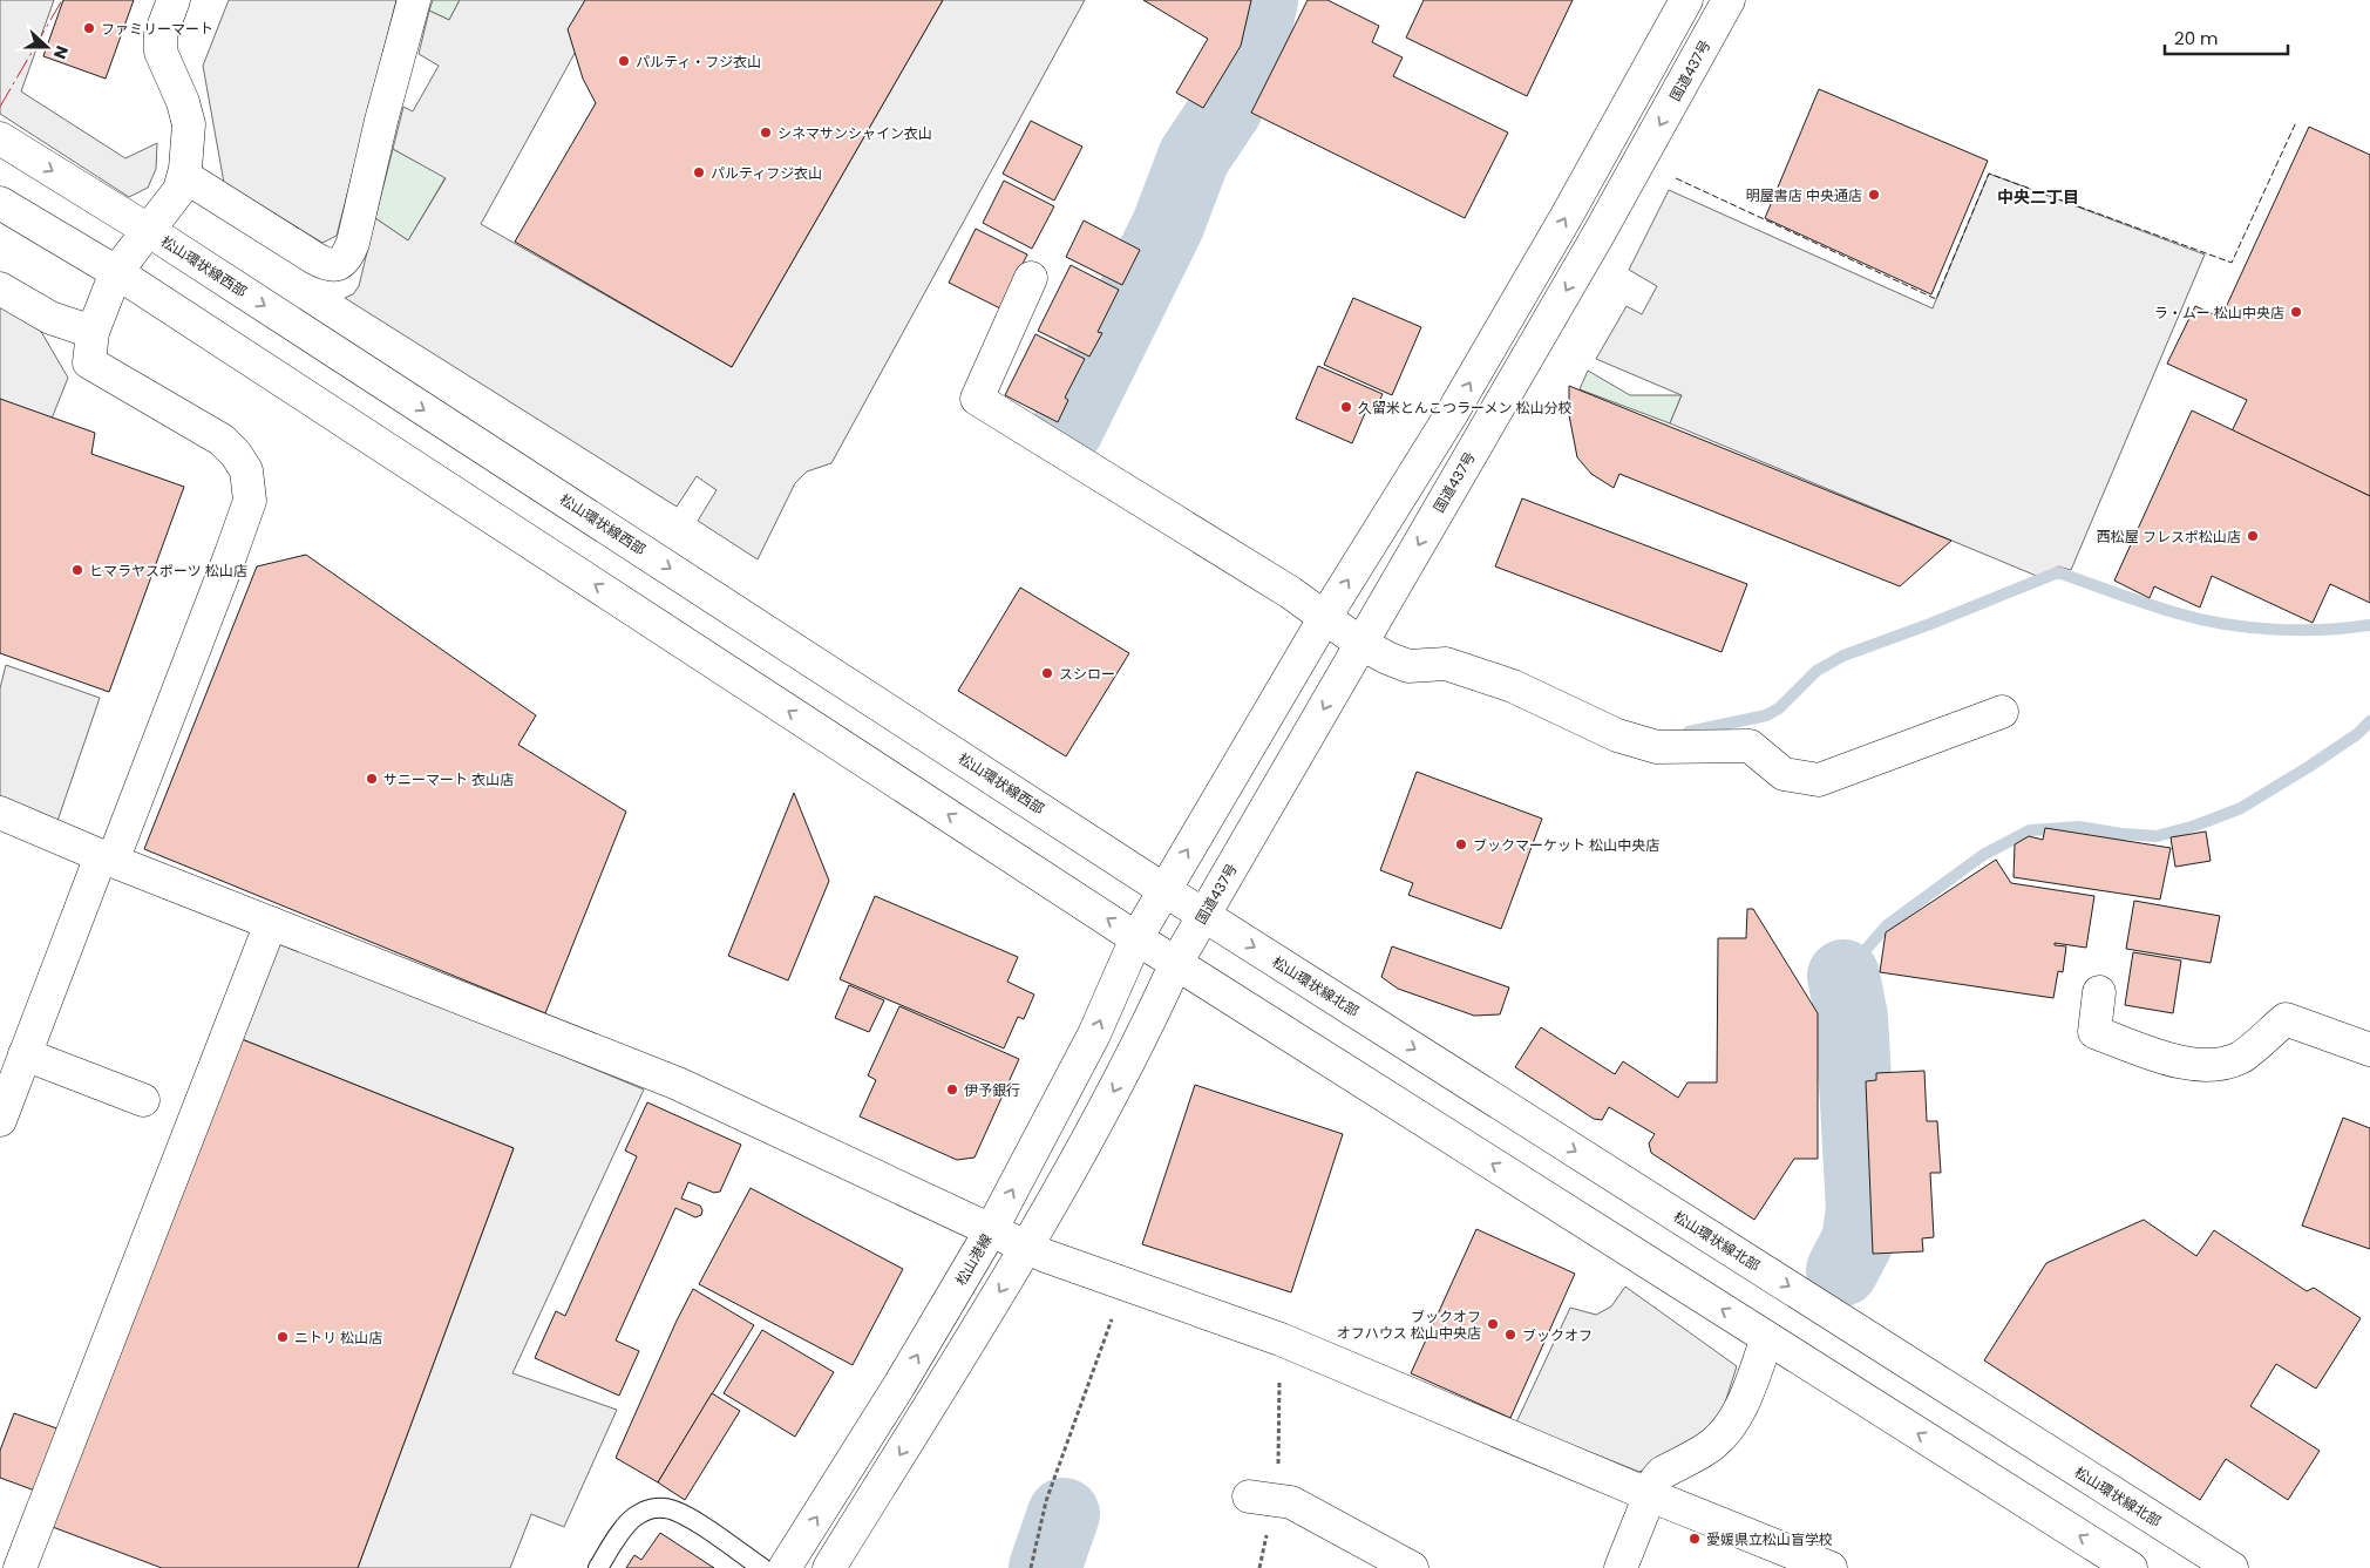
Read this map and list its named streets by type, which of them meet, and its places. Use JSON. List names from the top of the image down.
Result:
{
  "streets": {
    "main road": [
      "国道437号",
      "松山環状線西部",
      "松山環状線北部",
      "松山港線"
    ]
  },
  "crossings": [
    ["国道437号", "松山環状線西部"],
    ["国道437号", "松山環状線北部"],
    ["松山環状線西部", "松山環状線北部"]
  ],
  "districts": ["中央二丁目"],
  "places": [
    "ファミリーマート",
    "パルティ・フジ衣山",
    "シネマサンシャイン衣山",
    "パルティフジ衣山",
    "明屋書店 中央通店",
    "ラ・ムー 松山中央店",
    "久留米とんこつラーメン 松山分校",
    "西松屋 フレスポ松山店",
    "ヒマラヤスポーツ 松山店",
    "スシロー",
    "サニーマート 衣山店",
    "ブックマーケット 松山中央店",
    "伊予銀行",
    "ブックオフ オフハウス 松山中央店",
    "ブックオフ",
    "ニトリ 松山店",
    "愛媛県立松山盲学校"
  ],
  "scale_bar": "20 m",
  "north": "right"
}
